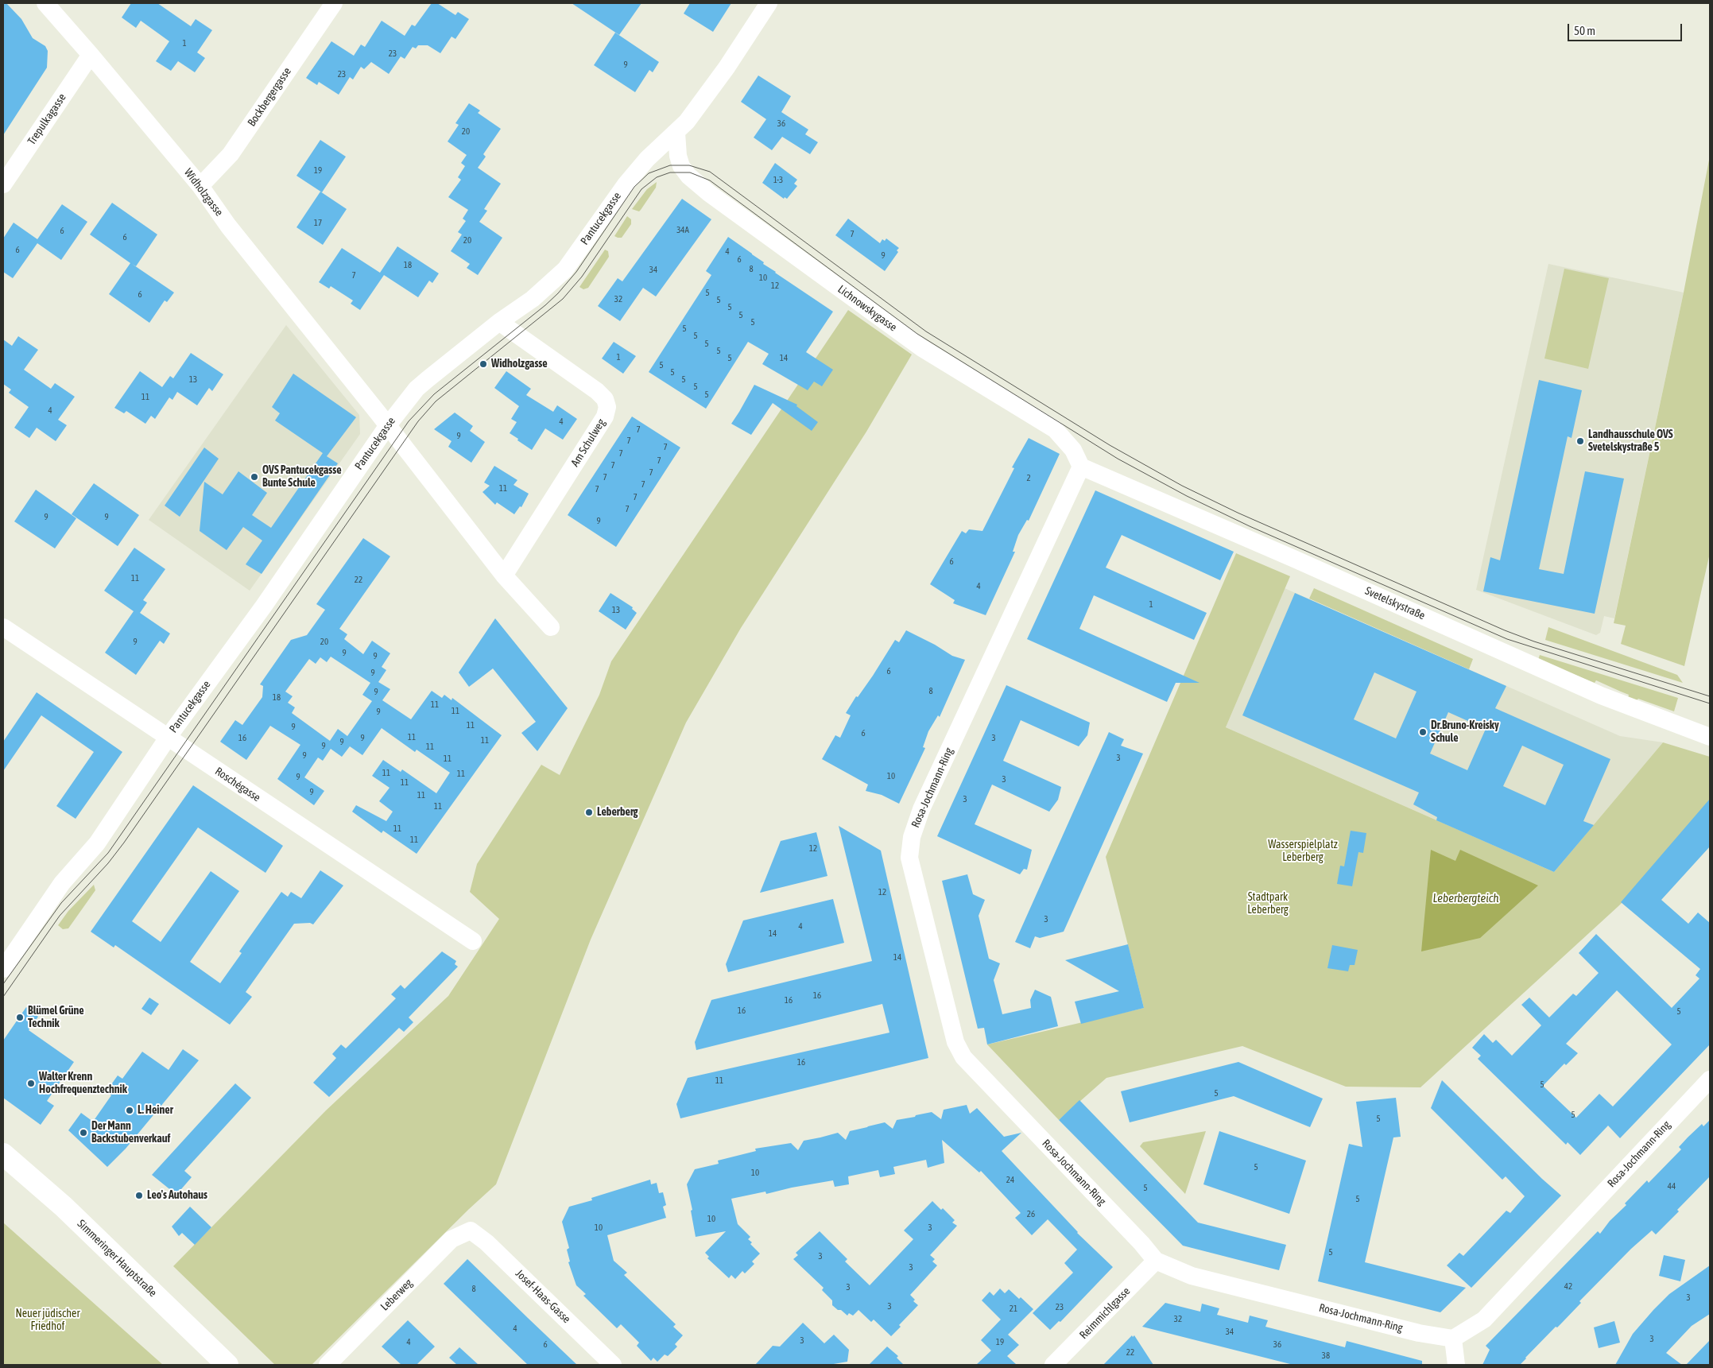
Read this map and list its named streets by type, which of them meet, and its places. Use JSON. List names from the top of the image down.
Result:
{
  "streets": {
    "main road": ["Simmeringer Hauptstraße"],
    "street": [
      "Bockbergergasse",
      "Trepulkagasse",
      "Widholzgasse",
      "Pantucekgasse",
      "Lichnowskygasse",
      "Am Schulweg",
      "Svetelskystraße",
      "Roschégasse",
      "Rosa-Jochmann-Ring",
      "Leberweg",
      "Josef-Haas-Gasse",
      "Reimmichlgasse"
    ]
  },
  "crossings": [
    ["Bockbergergasse", "Widholzgasse"],
    ["Trepulkagasse", "Widholzgasse"],
    ["Widholzgasse", "Pantucekgasse"],
    ["Widholzgasse", "Am Schulweg"],
    ["Pantucekgasse", "Lichnowskygasse"],
    ["Pantucekgasse", "Am Schulweg"],
    ["Pantucekgasse", "Roschégasse"],
    ["Lichnowskygasse", "Svetelskystraße"],
    ["Lichnowskygasse", "Rosa-Jochmann-Ring"],
    ["Svetelskystraße", "Rosa-Jochmann-Ring"],
    ["Rosa-Jochmann-Ring", "Reimmichlgasse"],
    ["Leberweg", "Josef-Haas-Gasse"]
  ],
  "water": ["Leberbergteich"],
  "parks": ["Wasserspielplatz Leberberg", "Stadtpark Leberberg", "Neuer jüdischer Friedhof"],
  "places": [
    "Widholzgasse",
    "Landhausschule OVS Svetelskystraße 5",
    "OVS Pantucekgasse Bunte Schule",
    "Dr.Bruno-Kreisky Schule",
    "Leberberg",
    "Blümel Grüne Technik",
    "Walter Krenn Hochfrequenztechnik",
    "L. Heiner",
    "Der Mann Backstubenverkauf",
    "Leo's Autohaus"
  ],
  "house_numbers": [
    "1",
    "23",
    "9",
    "23",
    "36",
    "20",
    "19",
    "1-3",
    "17",
    "34A",
    "6",
    "7",
    "6",
    "20",
    "6",
    "4",
    "9",
    "6",
    "18",
    "8",
    "34",
    "7",
    "10",
    "12",
    "5",
    "6",
    "32",
    "5",
    "5",
    "5",
    "5",
    "5",
    "5",
    "5",
    "5",
    "1",
    "5",
    "14",
    "5",
    "5",
    "13",
    "5",
    "5",
    "5",
    "11",
    "4",
    "4",
    "7",
    "9",
    "7",
    "7",
    "7",
    "7",
    "7",
    "7",
    "7",
    "2",
    "7",
    "11",
    "7",
    "7",
    "7",
    "9",
    "9",
    "9",
    "6",
    "11",
    "22",
    "4",
    "1",
    "13",
    "9",
    "20",
    "9",
    "9",
    "6",
    "9",
    "8",
    "9",
    "18",
    "11",
    "11",
    "9",
    "11",
    "9",
    "6",
    "11",
    "16",
    "9",
    "3",
    "11",
    "9",
    "9",
    "11",
    "9",
    "3",
    "11",
    "11",
    "11",
    "10",
    "9",
    "3",
    "11",
    "9",
    "11",
    "3",
    "11",
    "11",
    "11",
    "12",
    "12",
    "3",
    "4",
    "14",
    "14",
    "16",
    "16",
    "16",
    "5",
    "16",
    "11",
    "5",
    "5",
    "5",
    "5",
    "5",
    "10",
    "24",
    "44",
    "5",
    "5",
    "26",
    "10",
    "10",
    "3",
    "5",
    "3",
    "3",
    "42",
    "3",
    "8",
    "3",
    "3",
    "23",
    "21",
    "32",
    "4",
    "34",
    "3",
    "3",
    "4",
    "19",
    "6",
    "36",
    "22",
    "38"
  ],
  "scale_bar": "50 m"
}
